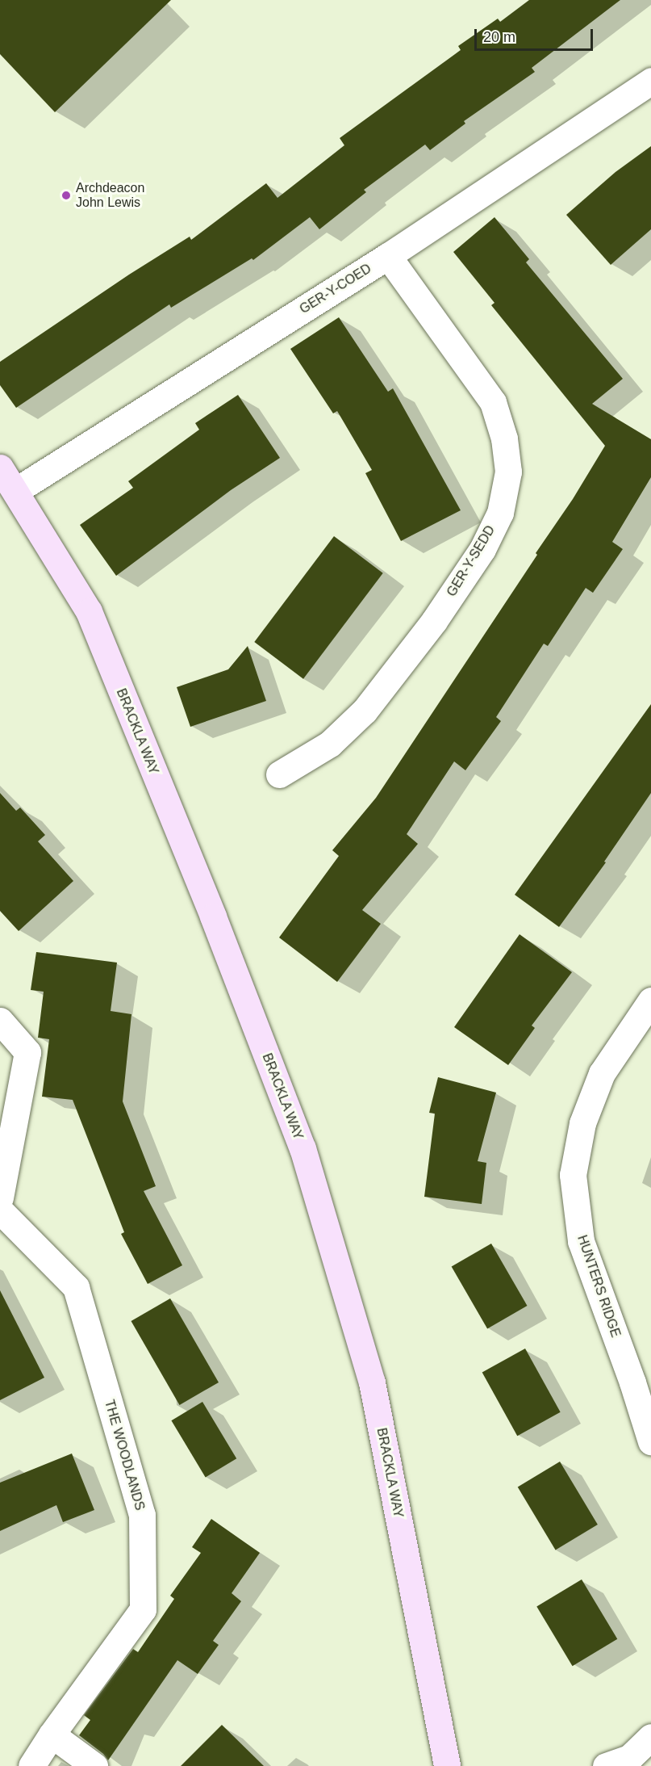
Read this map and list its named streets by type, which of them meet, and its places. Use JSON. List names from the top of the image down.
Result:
{
  "streets": {
    "street": [
      "GER-Y-COED",
      "GER-Y-SEDD",
      "BRACKLA WAY",
      "HUNTERS RIDGE",
      "THE WOODLANDS"
    ]
  },
  "crossings": [
    ["GER-Y-COED", "GER-Y-SEDD"],
    ["GER-Y-COED", "BRACKLA WAY"]
  ],
  "places": ["Archdeacon John Lewis"],
  "scale_bar": "20 m"
}
